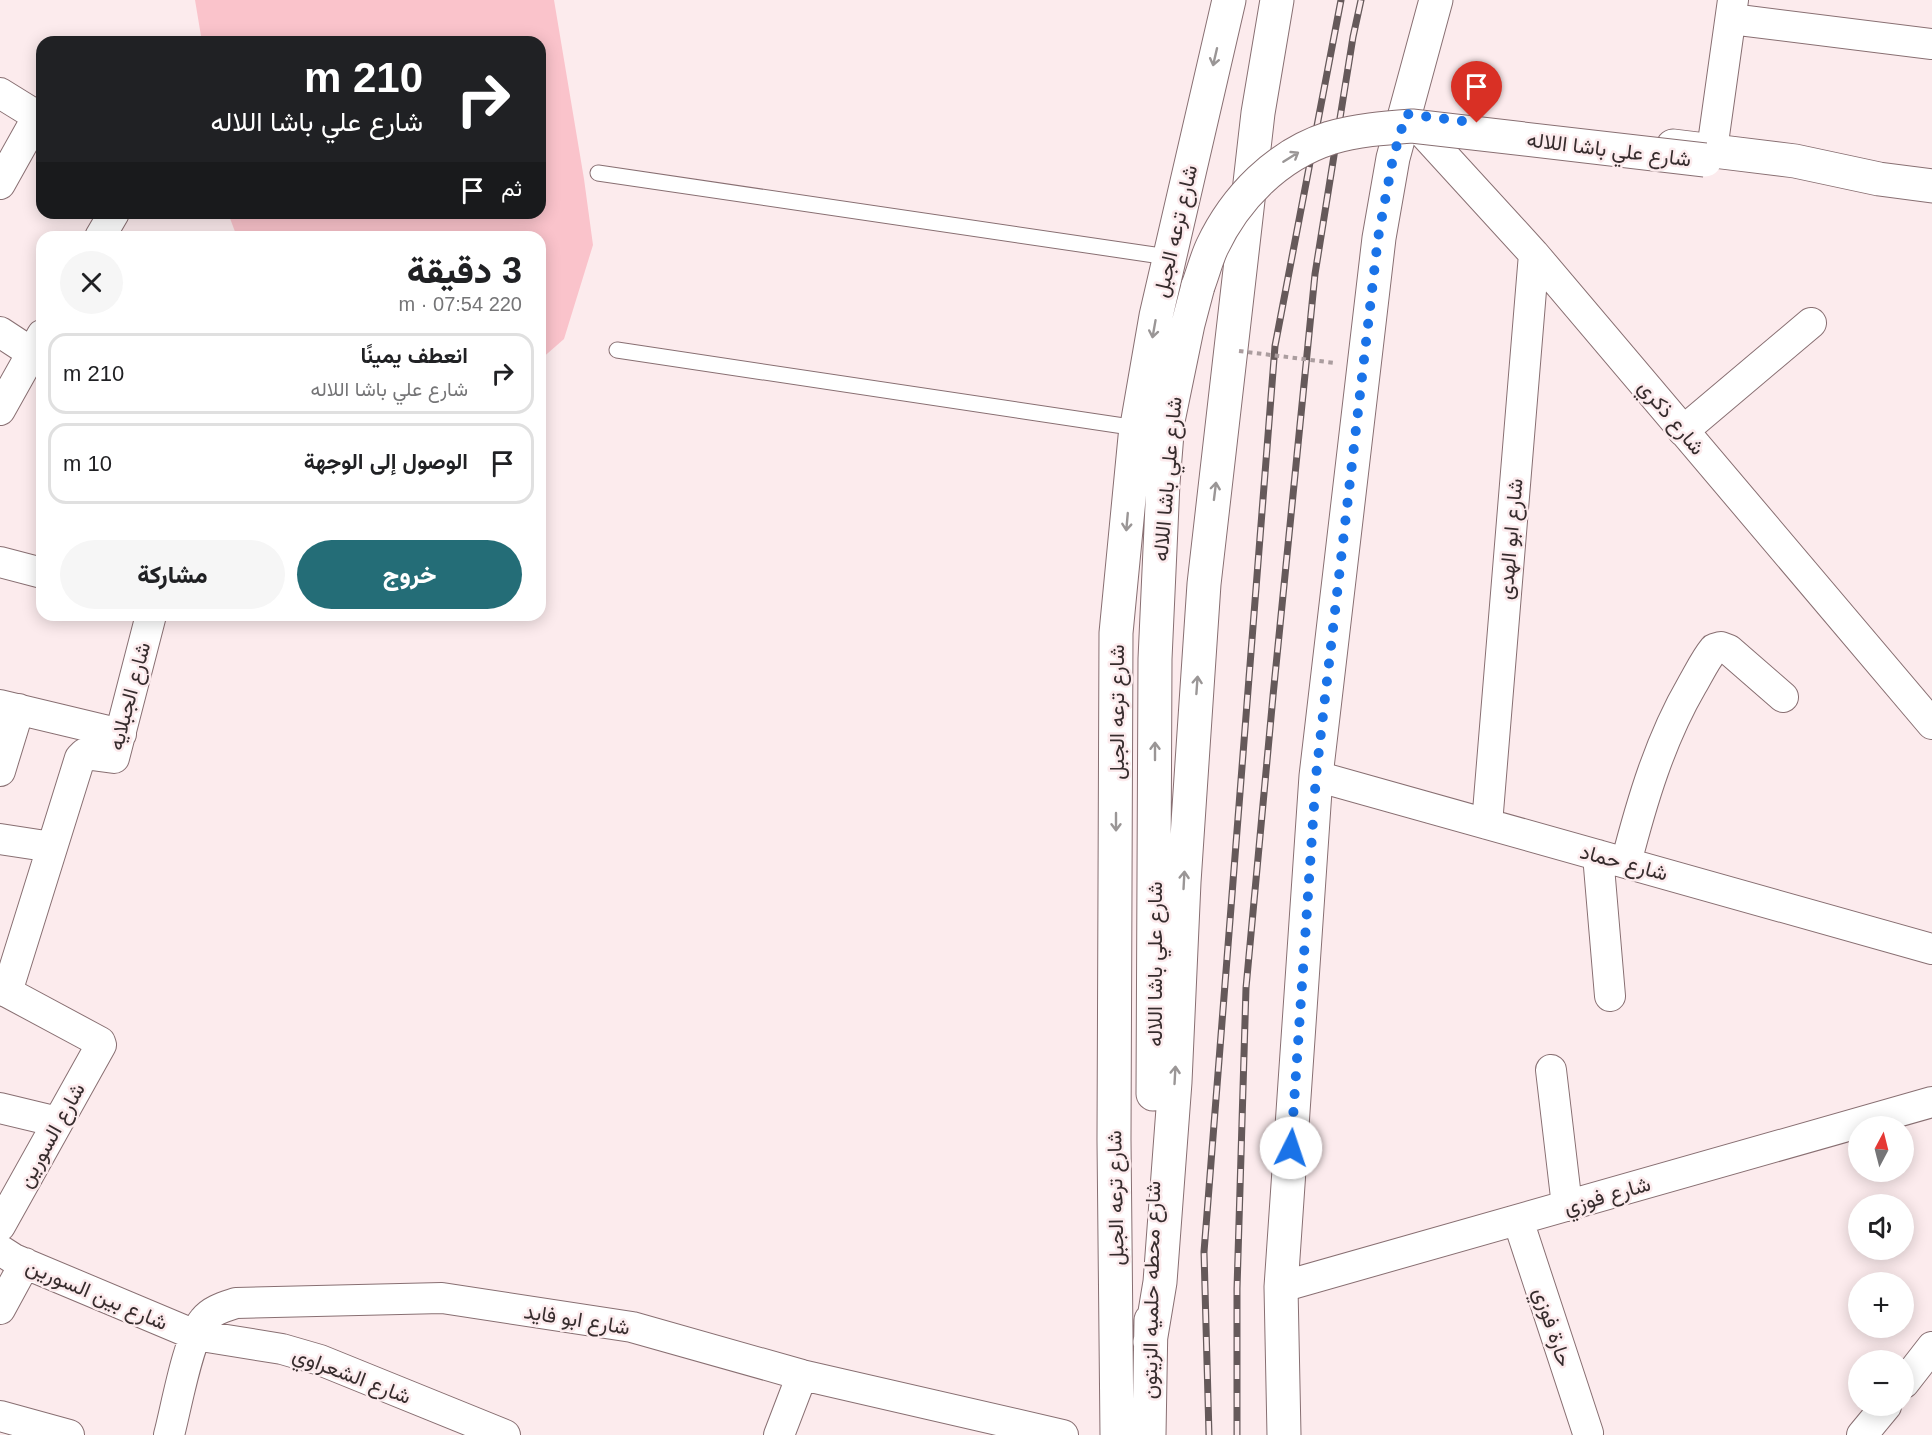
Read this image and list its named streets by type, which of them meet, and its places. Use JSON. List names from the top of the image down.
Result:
{
  "streets": {
    "street": [
      "شارع علي باشا اللاله",
      "شارع ترعه الجبل",
      "شارع ذكري",
      "شارع ابو الهدى",
      "شارع الجبلايه",
      "شارع حماد",
      "شارع السورين",
      "شارع فوزي",
      "شارع محطه حلميه الزيتون",
      "شارع بين السورين",
      "شارع ابو فايد",
      "حارة فوزي",
      "شارع الشعراوي"
    ]
  },
  "crossings": [
    ["شارع علي باشا اللاله", "شارع ذكري"],
    ["شارع علي باشا اللاله", "شارع محطه حلميه الزيتون"],
    ["شارع ذكري", "شارع ابو الهدى"],
    ["شارع ابو الهدى", "شارع حماد"],
    ["شارع فوزي", "حارة فوزي"],
    ["شارع بين السورين", "شارع ابو فايد"],
    ["شارع بين السورين", "شارع الشعراوي"],
    ["شارع ابو فايد", "شارع الشعراوي"]
  ],
  "north": "top",
  "page": {
    "turn": ["210 m", "شارع علي باشا اللاله"],
    "then": "ثم",
    "heading": ["3 دقيقة", "220 m · 07:54"],
    "list": [
      {
        "name": "انعطف يمينًا",
        "note": "شارع علي باشا اللاله",
        "value": "210 m"
      },
      {
        "name": "الوصول إلى الوجهة",
        "value": "10 m"
      }
    ],
    "buttons": ["خروج", "مشاركة"],
    "map_buttons": ["+", "−"]
  }
}
